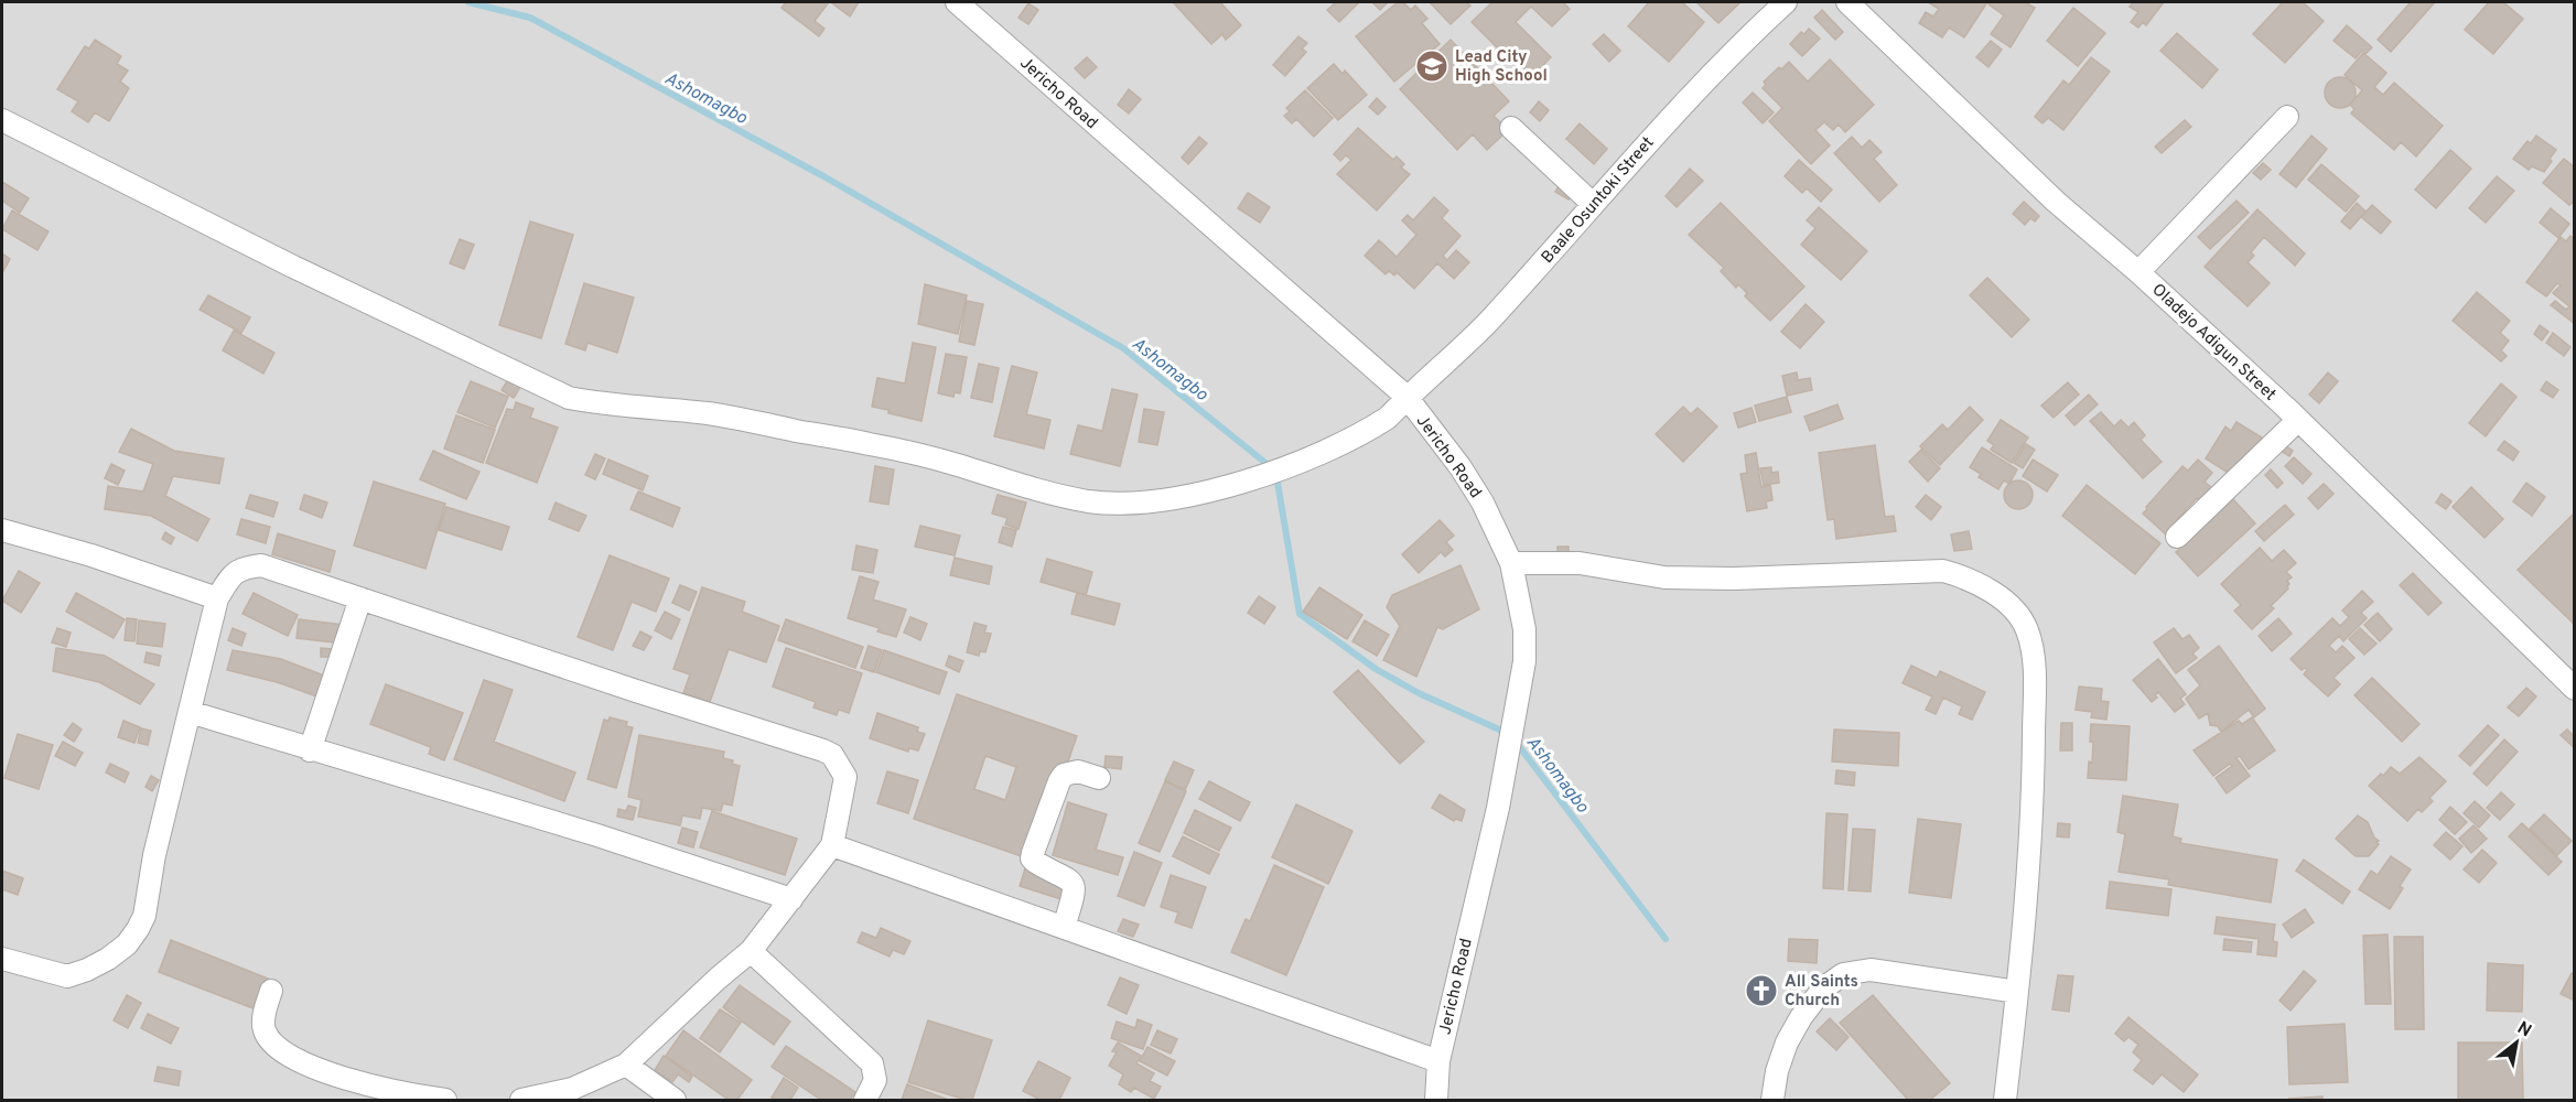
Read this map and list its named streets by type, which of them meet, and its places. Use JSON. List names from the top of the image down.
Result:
{
  "streets": {
    "street": ["Jericho Road", "Baale Osuntoki Street", "Oladejo Adigun Street"]
  },
  "crossings": [
    ["Jericho Road", "Baale Osuntoki Street"]
  ],
  "water": ["Ashomagbo"],
  "places": {
    "school or university": ["Lead City High School"],
    "church": ["All Saints Church"]
  },
  "north": "top right"
}
